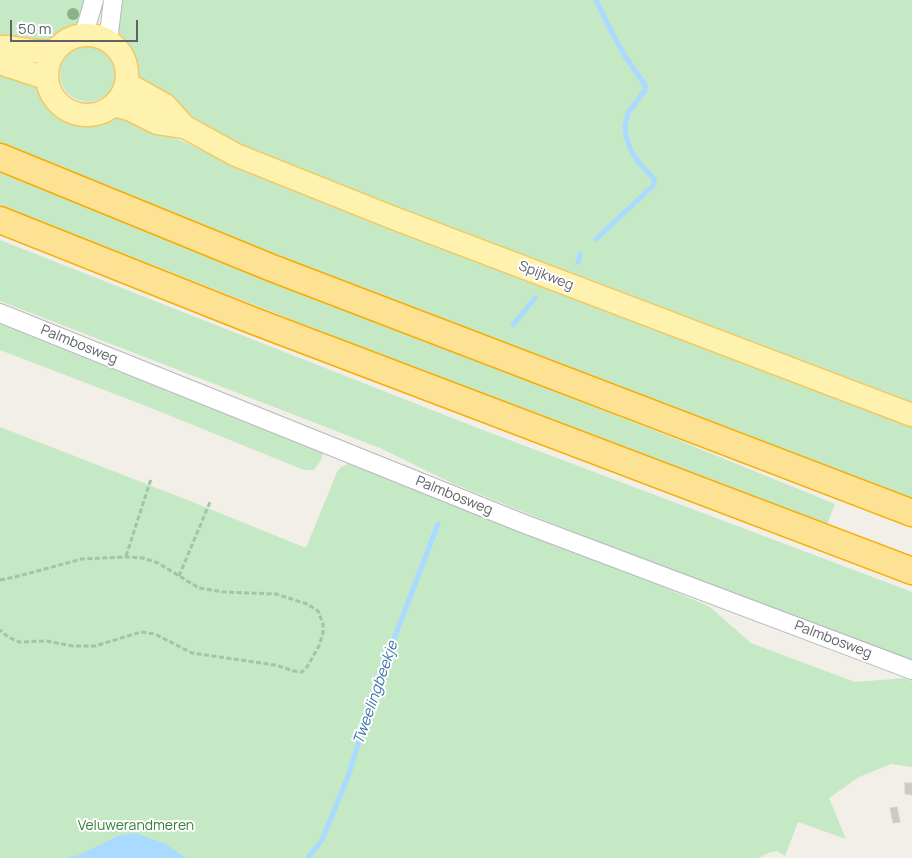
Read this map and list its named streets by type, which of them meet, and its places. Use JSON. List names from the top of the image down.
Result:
{
  "streets": {
    "main road": ["Spijkweg"],
    "street": ["Palmbosweg"]
  },
  "water": ["Tweelingbeekje"],
  "parks": ["Veluwerandmeren"],
  "scale_bar": "50 m"
}
